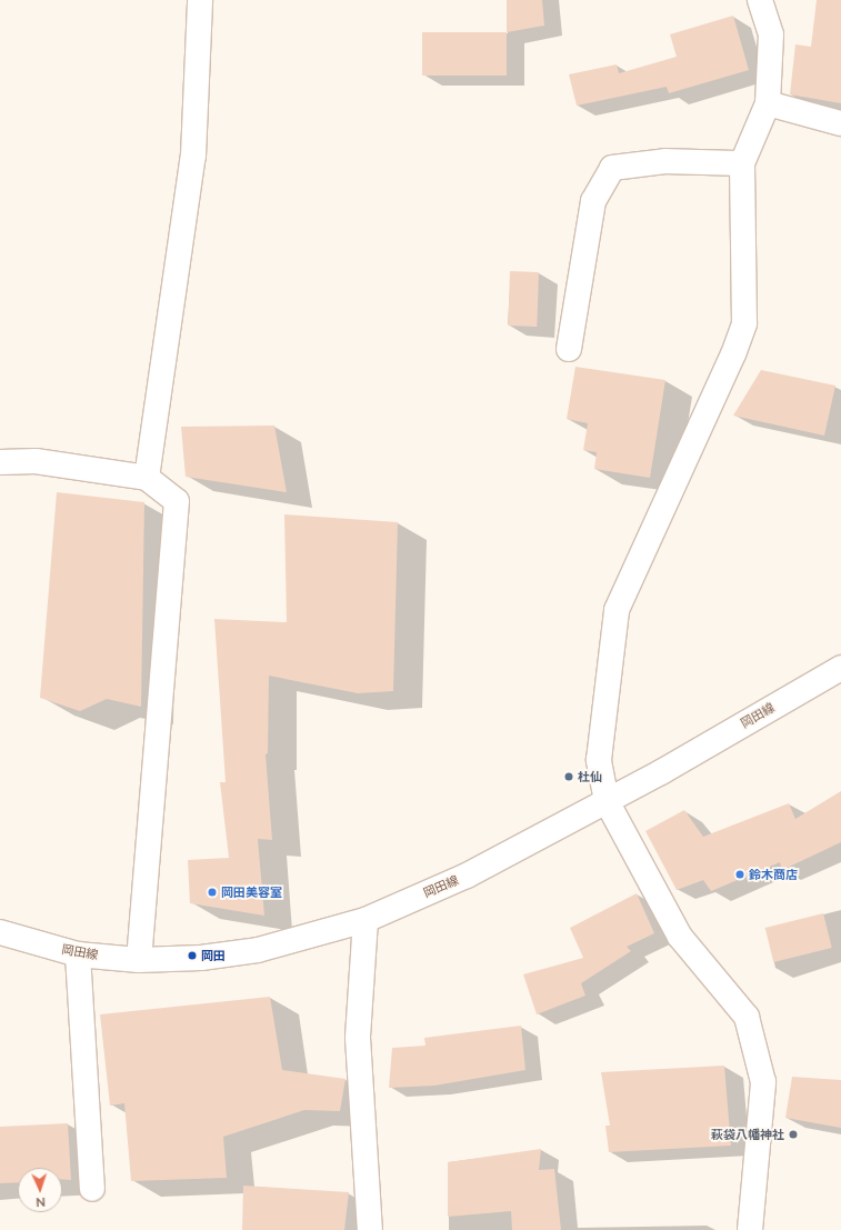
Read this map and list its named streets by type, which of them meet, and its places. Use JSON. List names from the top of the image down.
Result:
{
  "streets": {
    "street": ["岡田線"]
  },
  "places": [
    "杜仙",
    "鈴木商店",
    "岡田美容室",
    "岡田",
    "萩袋八幡神社"
  ],
  "north": "bottom"
}
